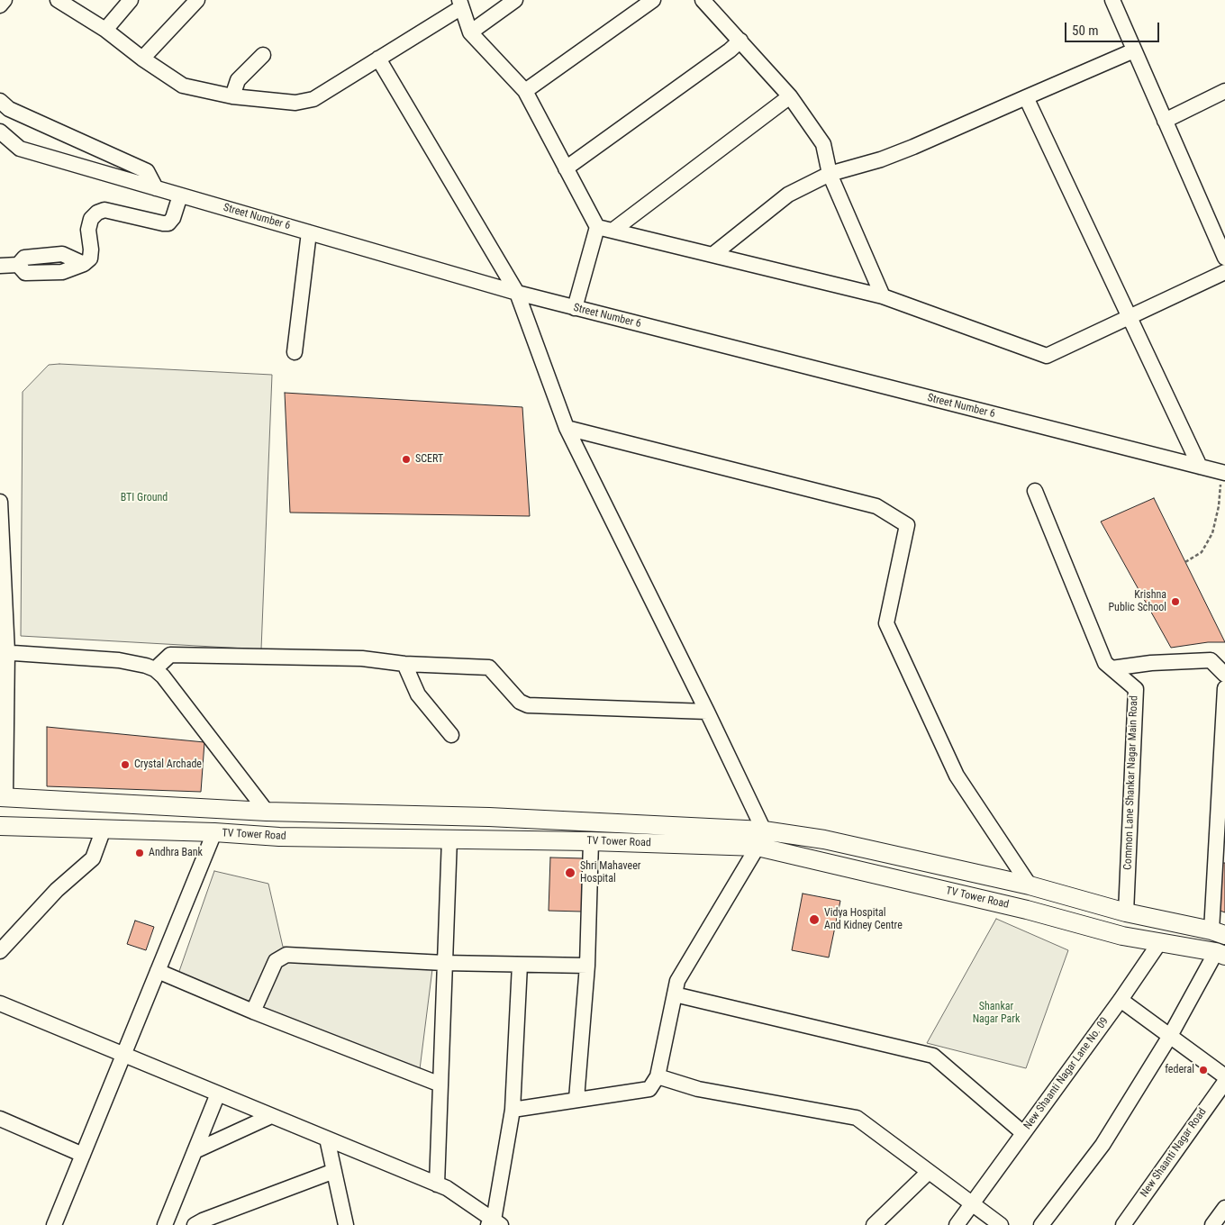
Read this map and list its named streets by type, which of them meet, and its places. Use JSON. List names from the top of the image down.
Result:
{
  "streets": {
    "main road": ["TV Tower Road"],
    "street": [
      "Street Number 6",
      "Common Lane Shankar Nagar Main Road",
      "New Shaanti Nagar Lane No. 09",
      "New Shaanti Nagar Road"
    ]
  },
  "crossings": [
    ["Common Lane Shankar Nagar Main Road", "TV Tower Road"],
    ["TV Tower Road", "New Shaanti Nagar Lane No. 09"]
  ],
  "parks": ["BTI Ground", "Shankar Nagar Park"],
  "places": [
    "SCERT",
    "Krishna Public School",
    "Crystal Archade",
    "Andhra Bank",
    "Shri Mahaveer Hospital",
    "Vidya Hospital And Kidney Centre",
    "federal"
  ],
  "scale_bar": "50 m"
}
